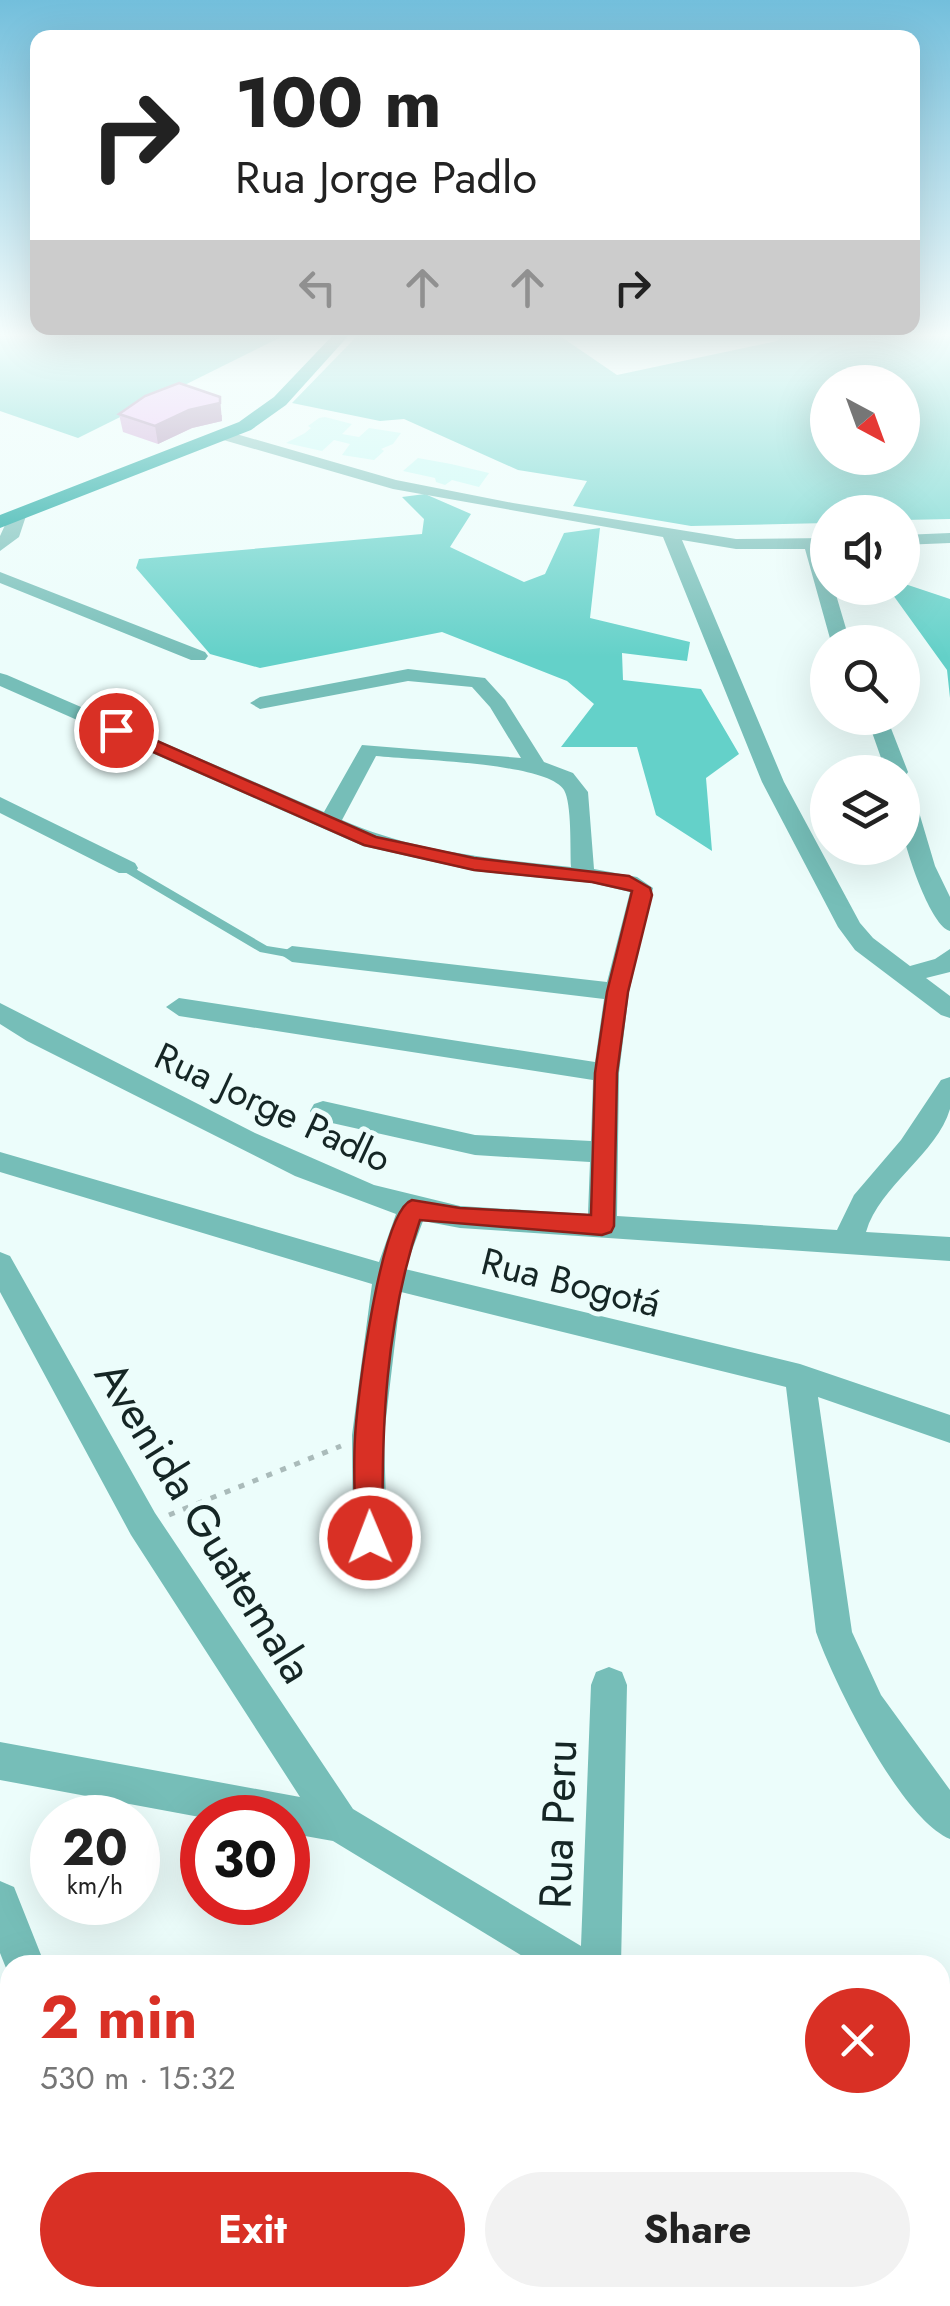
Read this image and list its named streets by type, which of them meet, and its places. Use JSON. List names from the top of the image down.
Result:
{
  "streets": {
    "street": [
      "Rua Jorge Padlo",
      "Rua Bogotá",
      "Avenida Guatemala",
      "Rua Peru"
    ]
  },
  "north": "bottom right",
  "page": {
    "turn": ["100 m", "Rua Jorge Padlo"],
    "speed": "20 km/h",
    "limit": "30",
    "heading": ["2 min", "530 m · 15:32"],
    "buttons": ["Exit", "Share"]
  }
}
